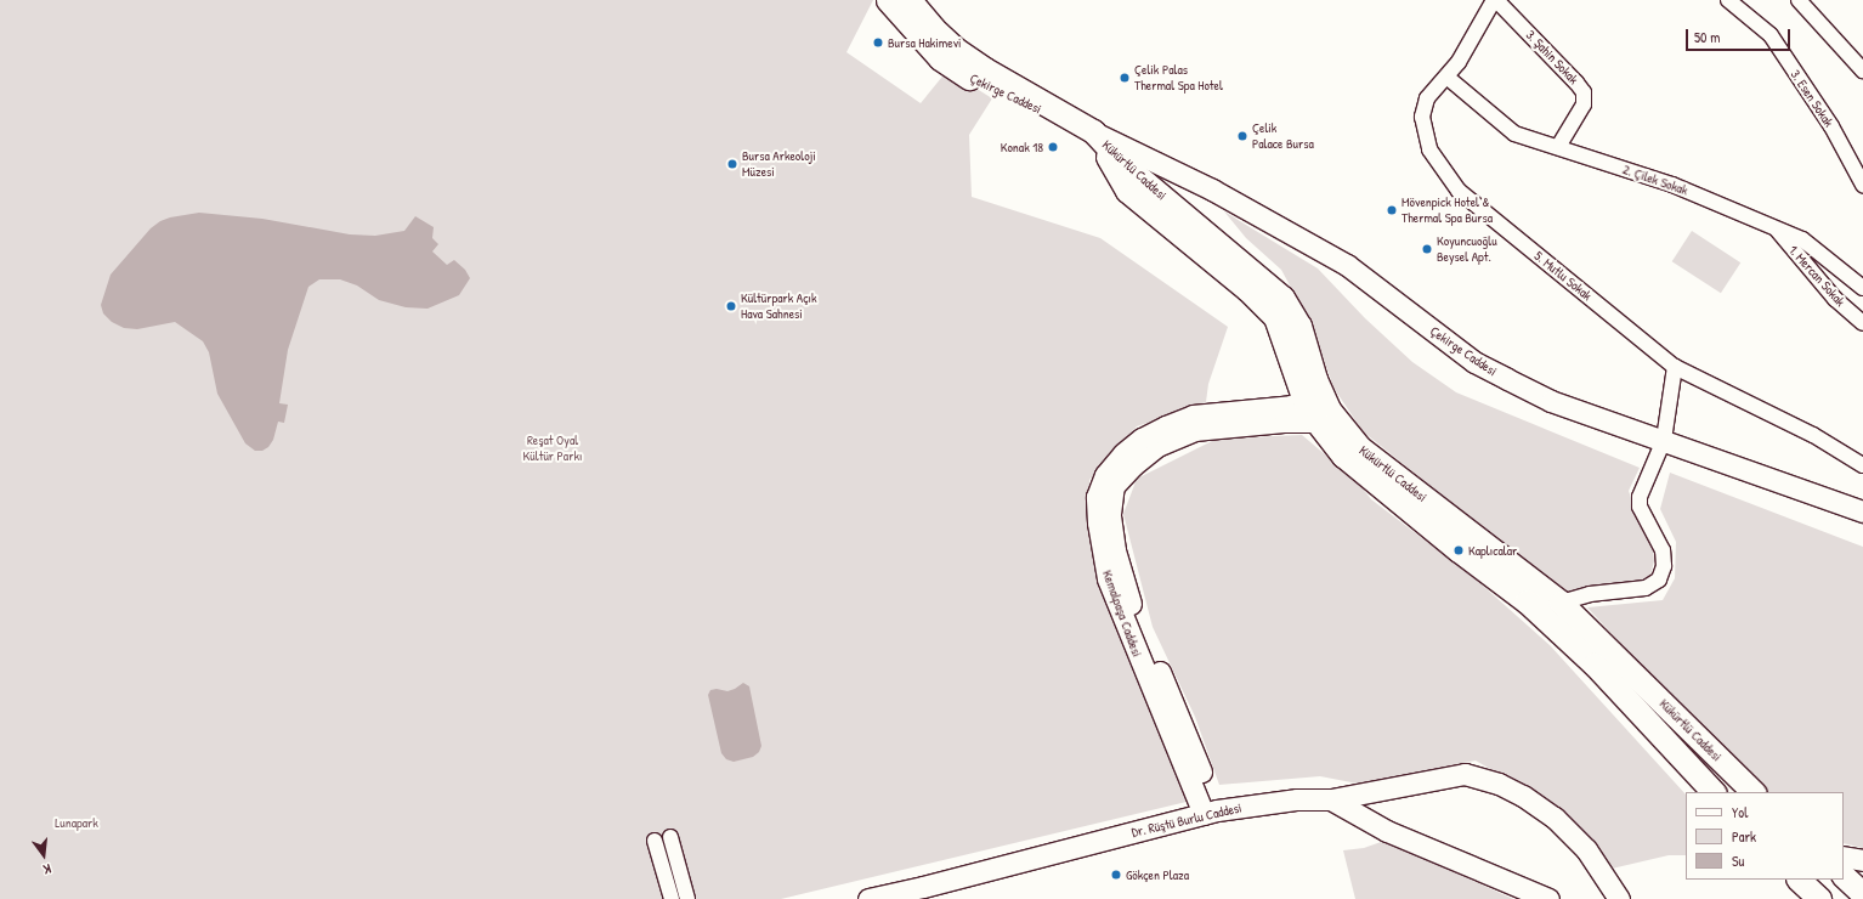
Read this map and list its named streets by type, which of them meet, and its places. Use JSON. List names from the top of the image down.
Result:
{
  "streets": {
    "main road": [
      "Çekirge Caddesi",
      "Kükürtlü Caddesi",
      "Kemalpaşa Caddesi",
      "Dr. Rüştü Burlu Caddesi"
    ],
    "street": [
      "3. Şahin Sokak",
      "3. Esen Sokak",
      "2. Çilek Sokak",
      "5. Mutlu Sokak",
      "1. Mercan Sokak"
    ]
  },
  "crossings": [
    ["3. Şahin Sokak", "2. Çilek Sokak"],
    ["3. Şahin Sokak", "5. Mutlu Sokak"],
    ["Çekirge Caddesi", "Kükürtlü Caddesi"],
    ["Kükürtlü Caddesi", "Kemalpaşa Caddesi"],
    ["2. Çilek Sokak", "5. Mutlu Sokak"],
    ["2. Çilek Sokak", "1. Mercan Sokak"],
    ["Kemalpaşa Caddesi", "Dr. Rüştü Burlu Caddesi"]
  ],
  "parks": ["Reşat Oyal Kültür Parkı", "Lunapark"],
  "places": [
    "Bursa Hakimevi",
    "Çelik Palas Thermal Spa Hotel",
    "Çelik Palace Bursa",
    "Konak 18",
    "Bursa Arkeoloji Müzesi",
    "Mövenpick Hotel & Thermal Spa Bursa",
    "Koyuncuoğlu Beysel Apt.",
    "Kültürpark Açık Hava Sahnesi",
    "Kaplıcalar",
    "Gökçen Plaza"
  ],
  "legend": ["Yol", "Park", "Su"],
  "scale_bar": "50 m",
  "north": "bottom"
}
